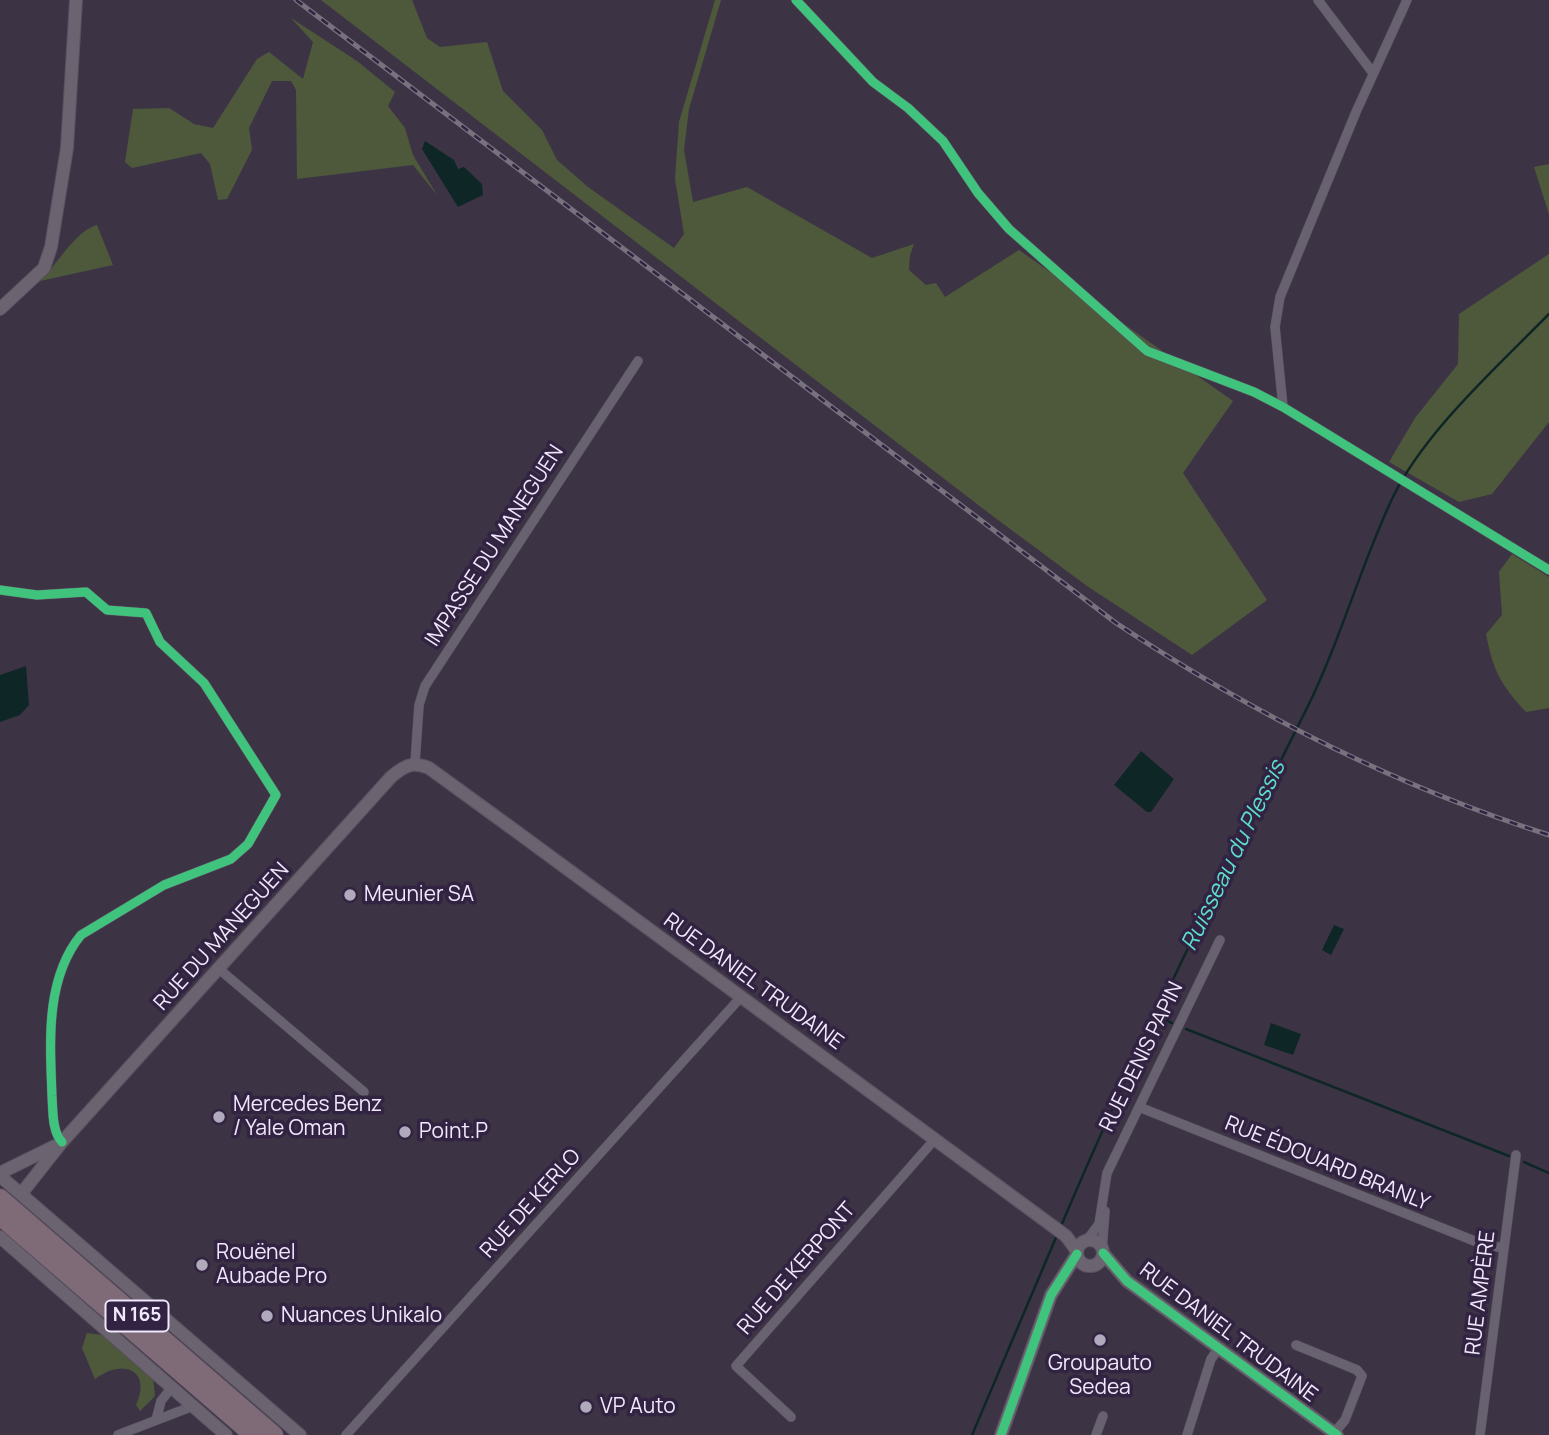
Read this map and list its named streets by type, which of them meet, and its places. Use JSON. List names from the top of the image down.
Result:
{
  "streets": {
    "highway": ["N 165"],
    "street": [
      "IMPASSE DU MANEGUEN",
      "RUE DU MANEGUEN",
      "RUE DANIEL TRUDAINE",
      "RUE DENIS PAPIN",
      "RUE ÉDOUARD BRANLY",
      "RUE DE KERLO",
      "RUE DE KERPONT",
      "RUE AMPÈRE"
    ]
  },
  "crossings": [
    ["IMPASSE DU MANEGUEN", "RUE DU MANEGUEN"],
    ["IMPASSE DU MANEGUEN", "RUE DANIEL TRUDAINE"],
    ["RUE DU MANEGUEN", "RUE DANIEL TRUDAINE"],
    ["RUE DANIEL TRUDAINE", "RUE DENIS PAPIN"],
    ["RUE DANIEL TRUDAINE", "RUE DE KERLO"],
    ["RUE DANIEL TRUDAINE", "RUE DE KERPONT"],
    ["RUE DENIS PAPIN", "RUE ÉDOUARD BRANLY"],
    ["RUE ÉDOUARD BRANLY", "RUE AMPÈRE"]
  ],
  "water": ["Ruisseau du Plessis"],
  "places": [
    "Meunier SA",
    "Mercedes Benz / Yale Oman",
    "Point.P",
    "Rouënel Aubade Pro",
    "Nuances Unikalo",
    "Groupauto Sedea",
    "VP Auto"
  ]
}
